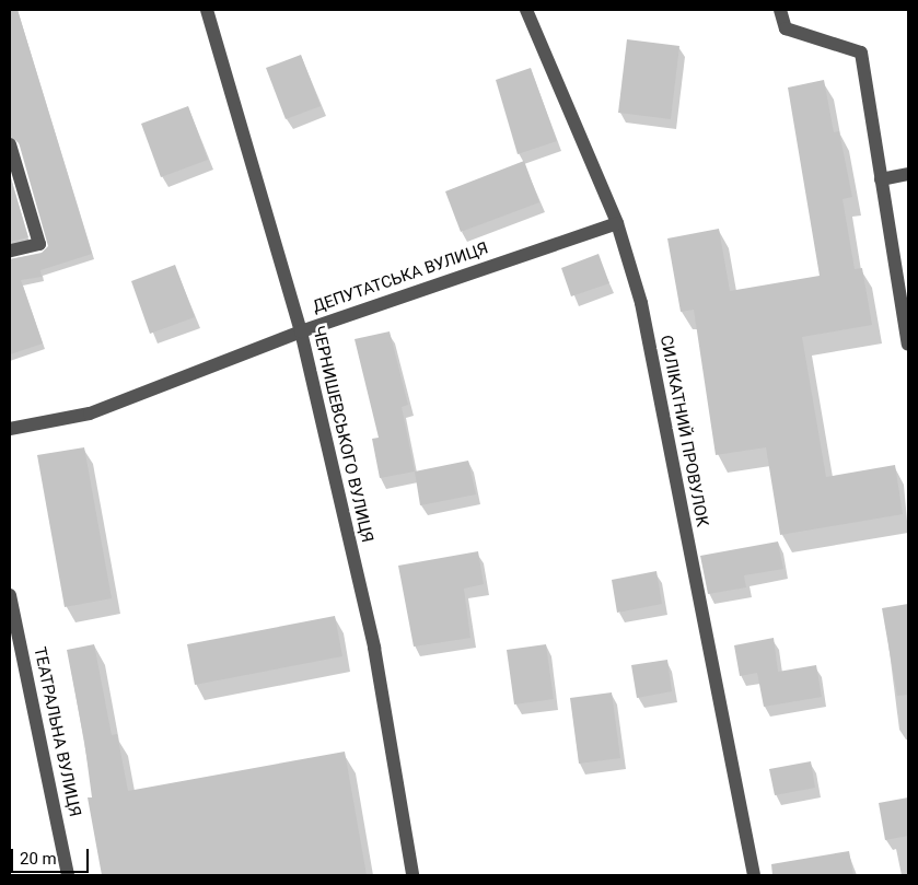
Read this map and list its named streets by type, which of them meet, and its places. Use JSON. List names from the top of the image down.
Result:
{
  "streets": {
    "street": [
      "ДЕПУТАТСЬКА ВУЛИЦЯ",
      "СИЛІКАТНИЙ ПРОВУЛОК",
      "ЧЕРНИШЕВСЬКОГО ВУЛИЦЯ",
      "ТЕАТРАЛЬНА ВУЛИЦЯ"
    ]
  },
  "crossings": [
    ["ДЕПУТАТСЬКА ВУЛИЦЯ", "СИЛІКАТНИЙ ПРОВУЛОК"],
    ["ДЕПУТАТСЬКА ВУЛИЦЯ", "ЧЕРНИШЕВСЬКОГО ВУЛИЦЯ"]
  ],
  "scale_bar": "20 m"
}
